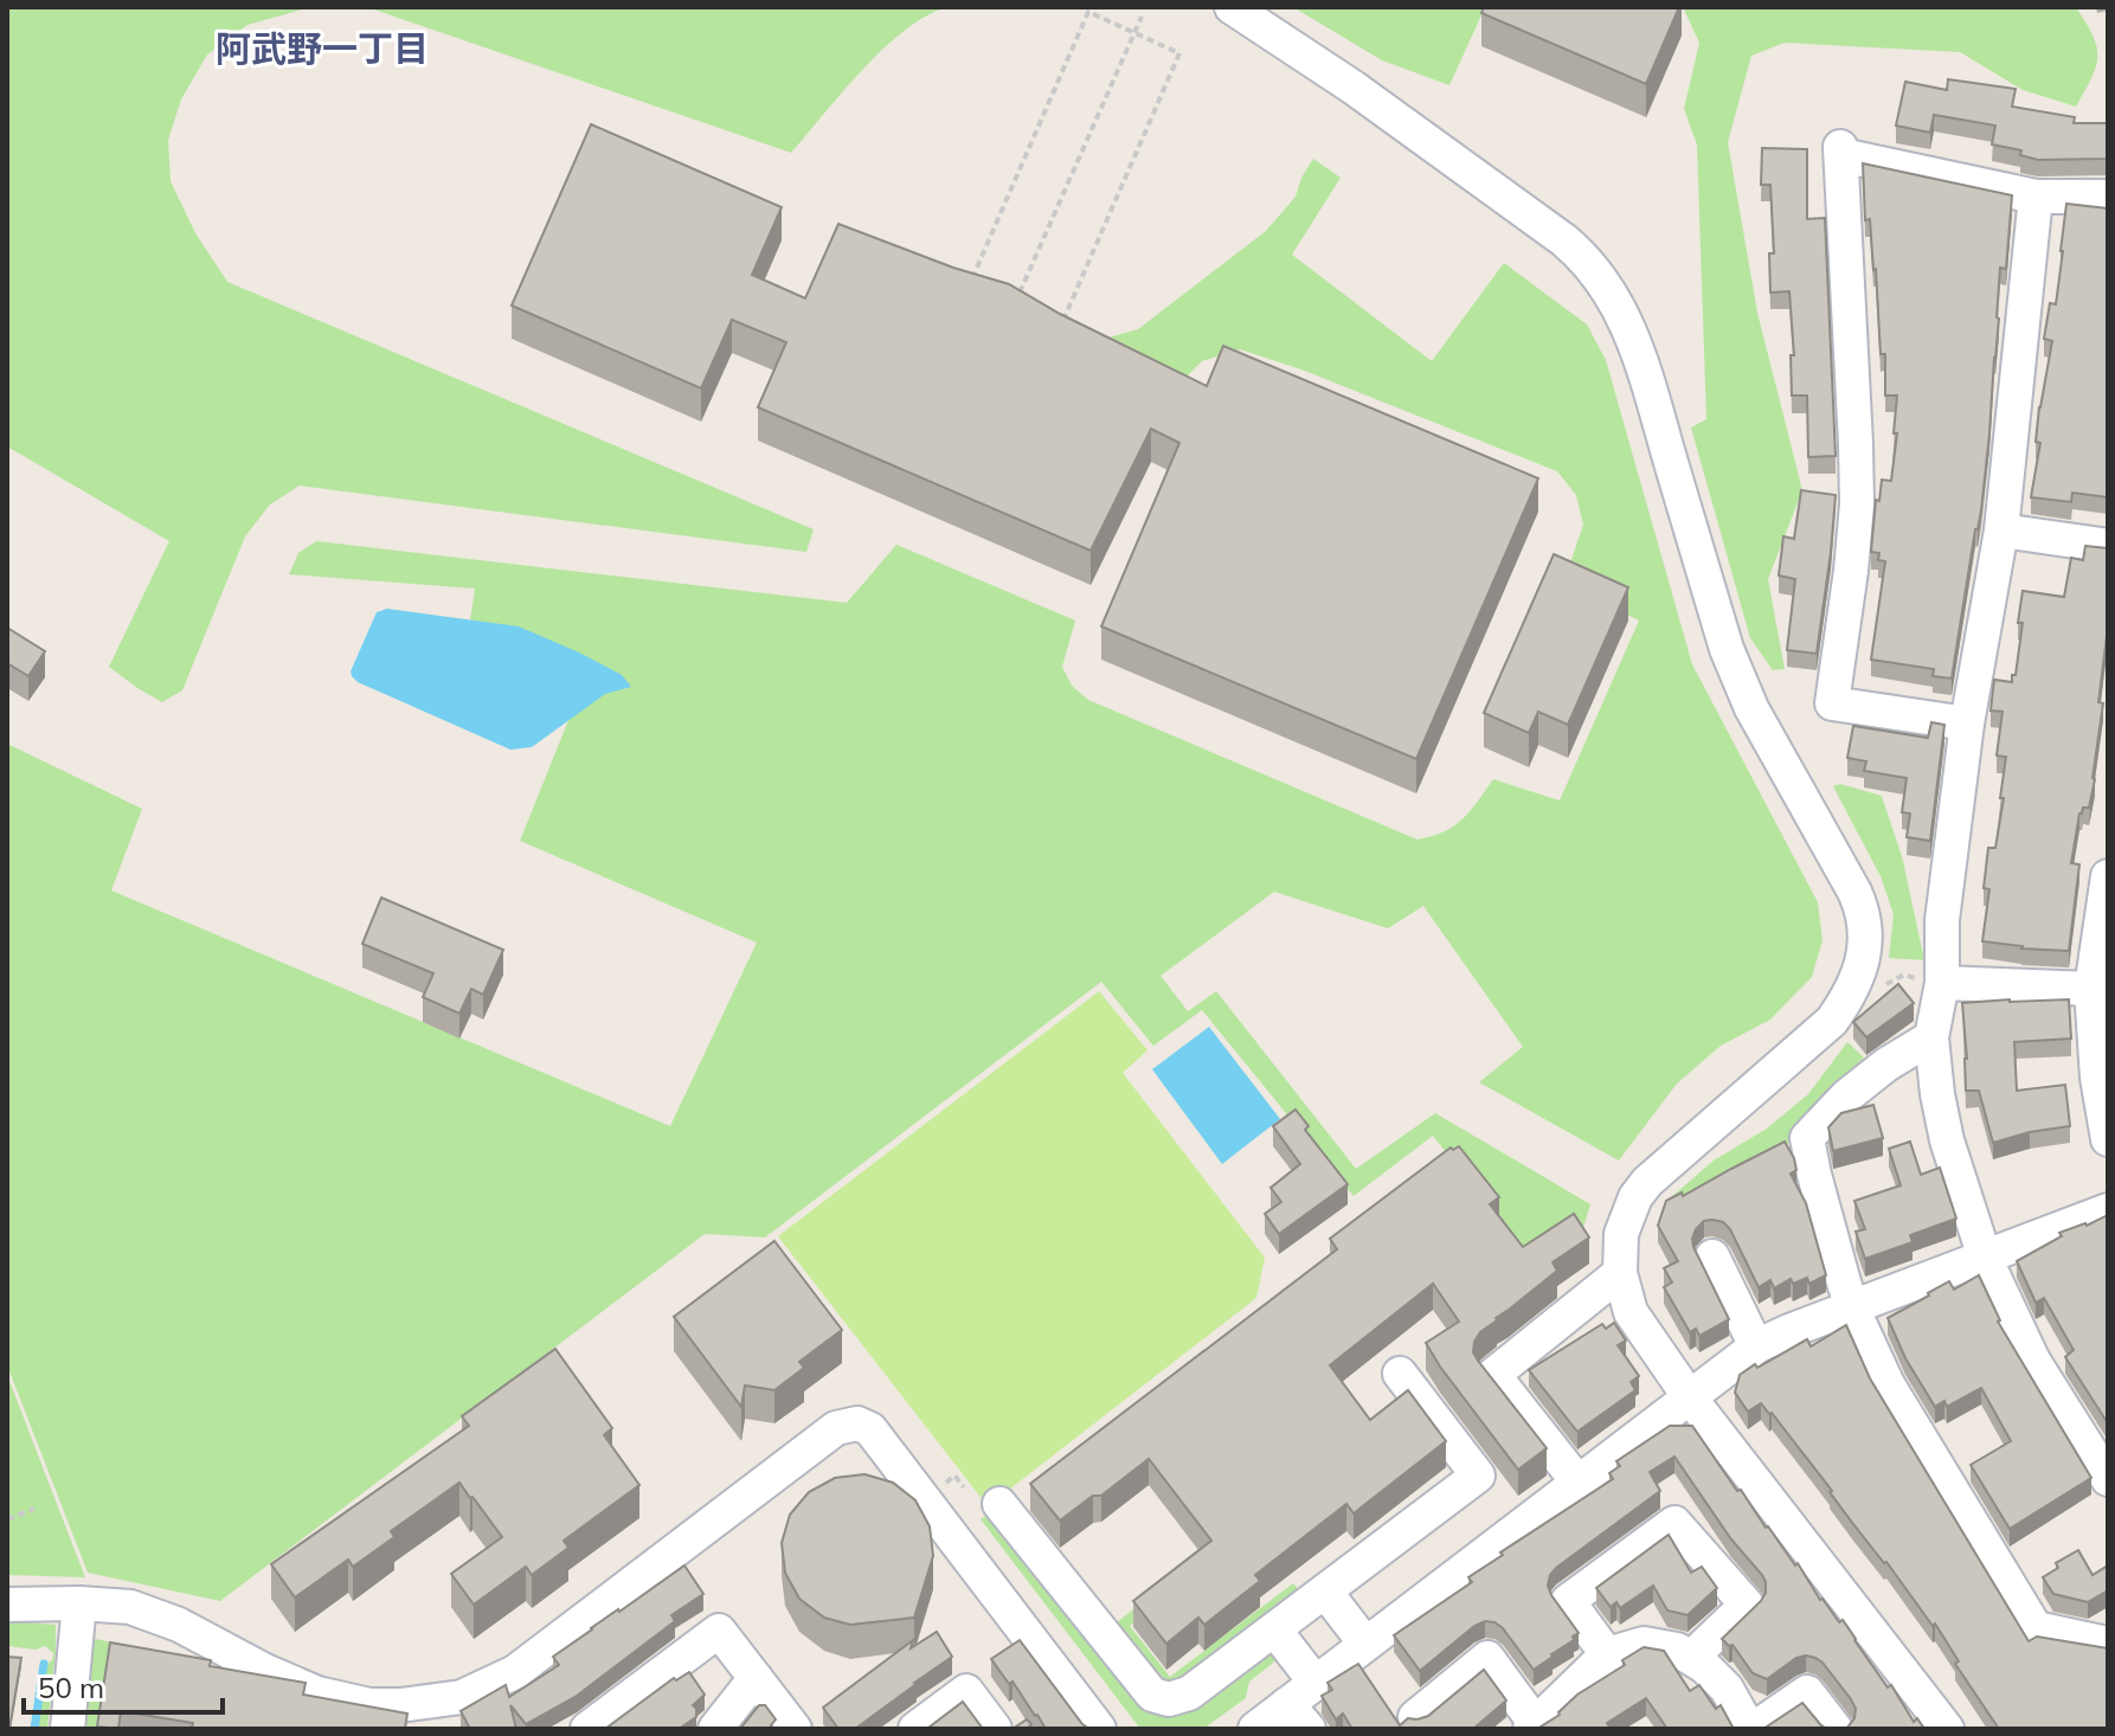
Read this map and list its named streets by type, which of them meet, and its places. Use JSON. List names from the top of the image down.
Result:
{
  "districts": ["阿武野一丁目"],
  "scale_bar": "50 m"
}
